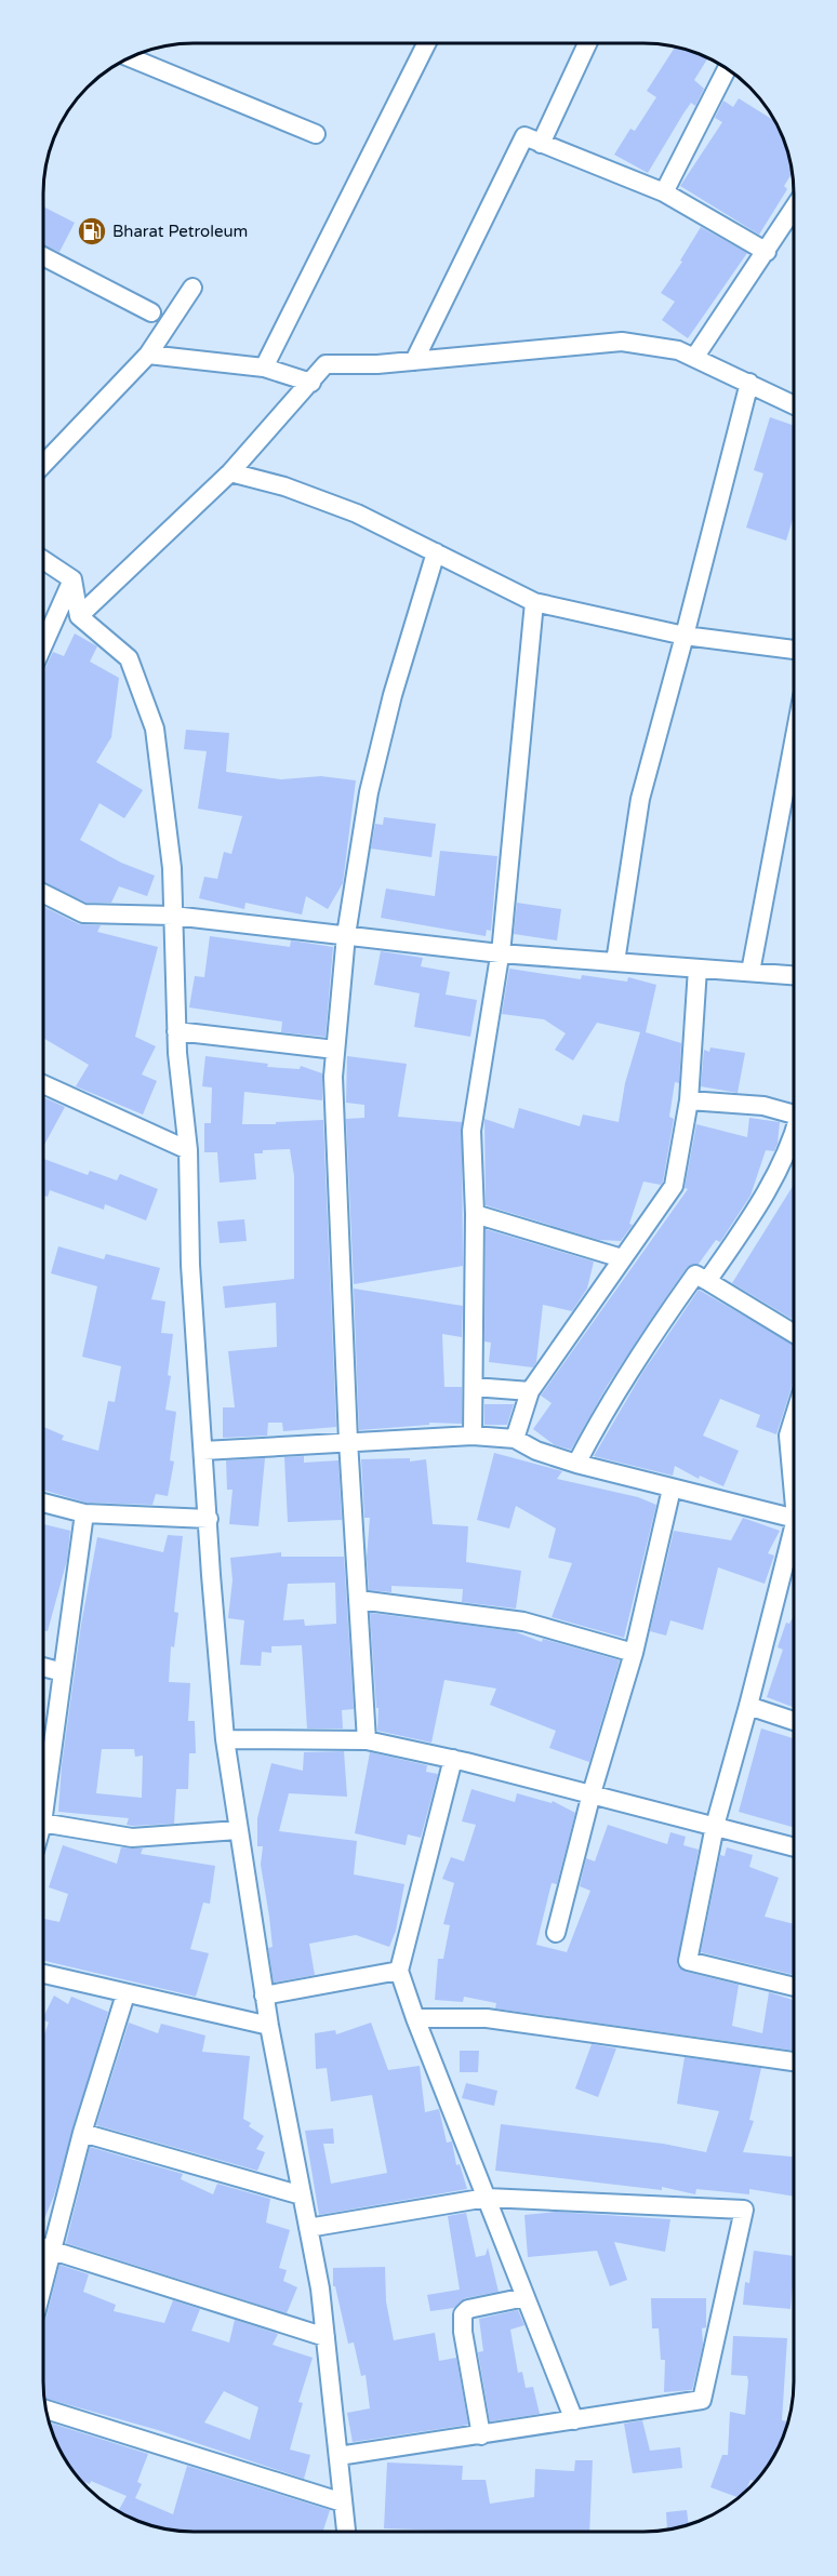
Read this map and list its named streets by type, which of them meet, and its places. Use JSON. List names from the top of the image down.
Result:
{
  "places": {
    "fuel station": ["Bharat Petroleum"]
  }
}
